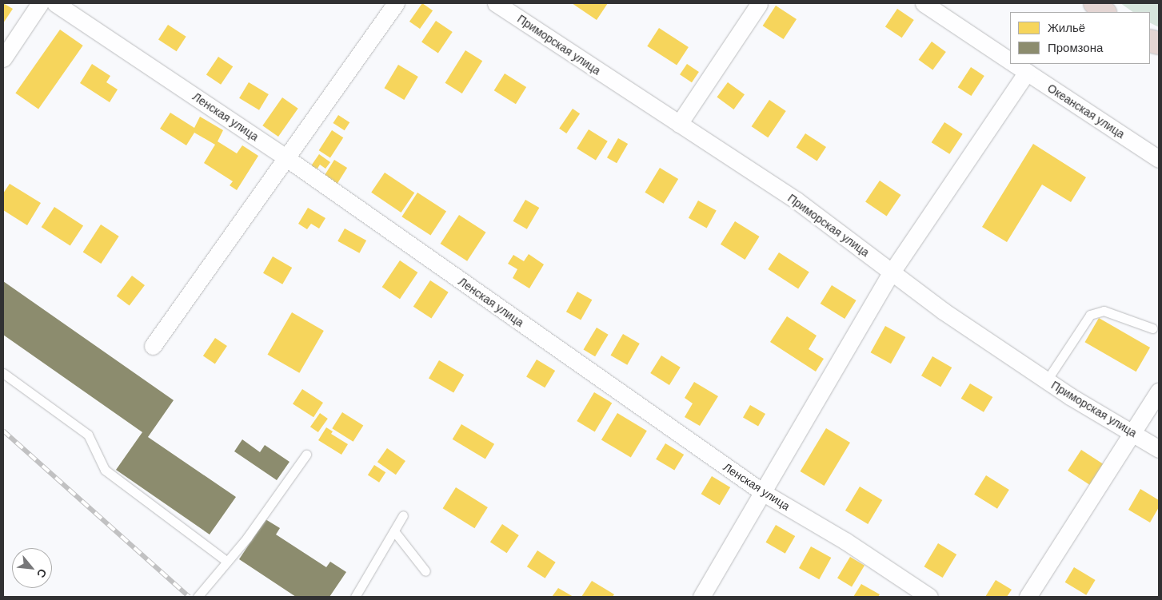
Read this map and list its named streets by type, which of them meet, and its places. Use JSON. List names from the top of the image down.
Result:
{
  "streets": {
    "street": ["Приморская улица", "Океанская улица", "Ленская улица"]
  },
  "legend": ["Жильё", "Промзона"],
  "north": "bottom right"
}
